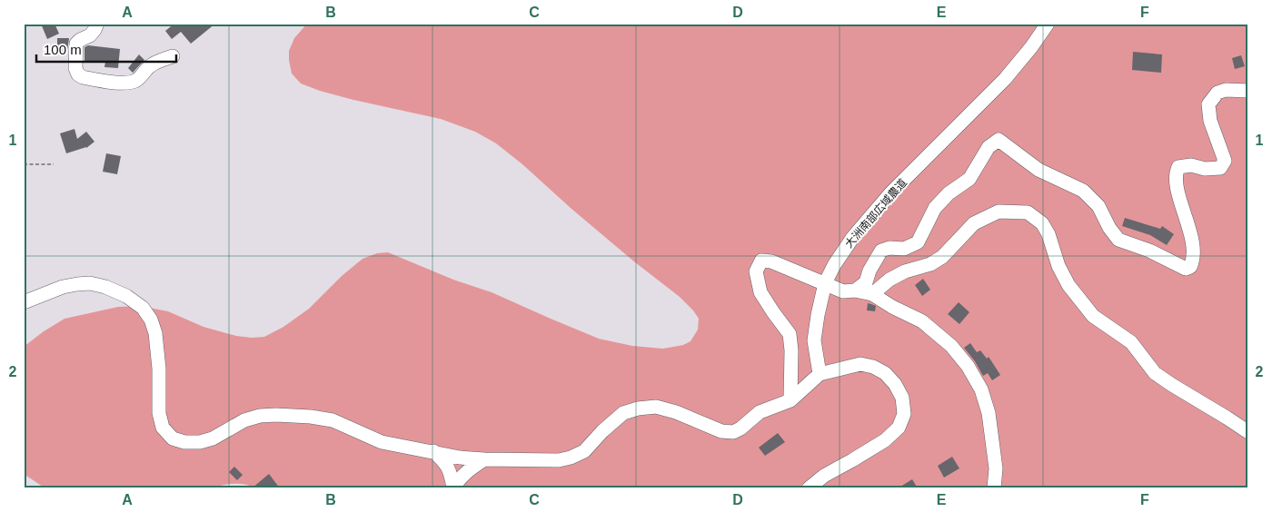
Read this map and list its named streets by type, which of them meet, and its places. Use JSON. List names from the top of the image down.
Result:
{
  "streets": {
    "street": ["大洲南部広域農道"]
  },
  "scale_bar": "100 m",
  "grid": {
    "columns": [
      "A",
      "B",
      "C",
      "D",
      "E",
      "F"
    ],
    "rows": ["1", "2"]
  }
}
